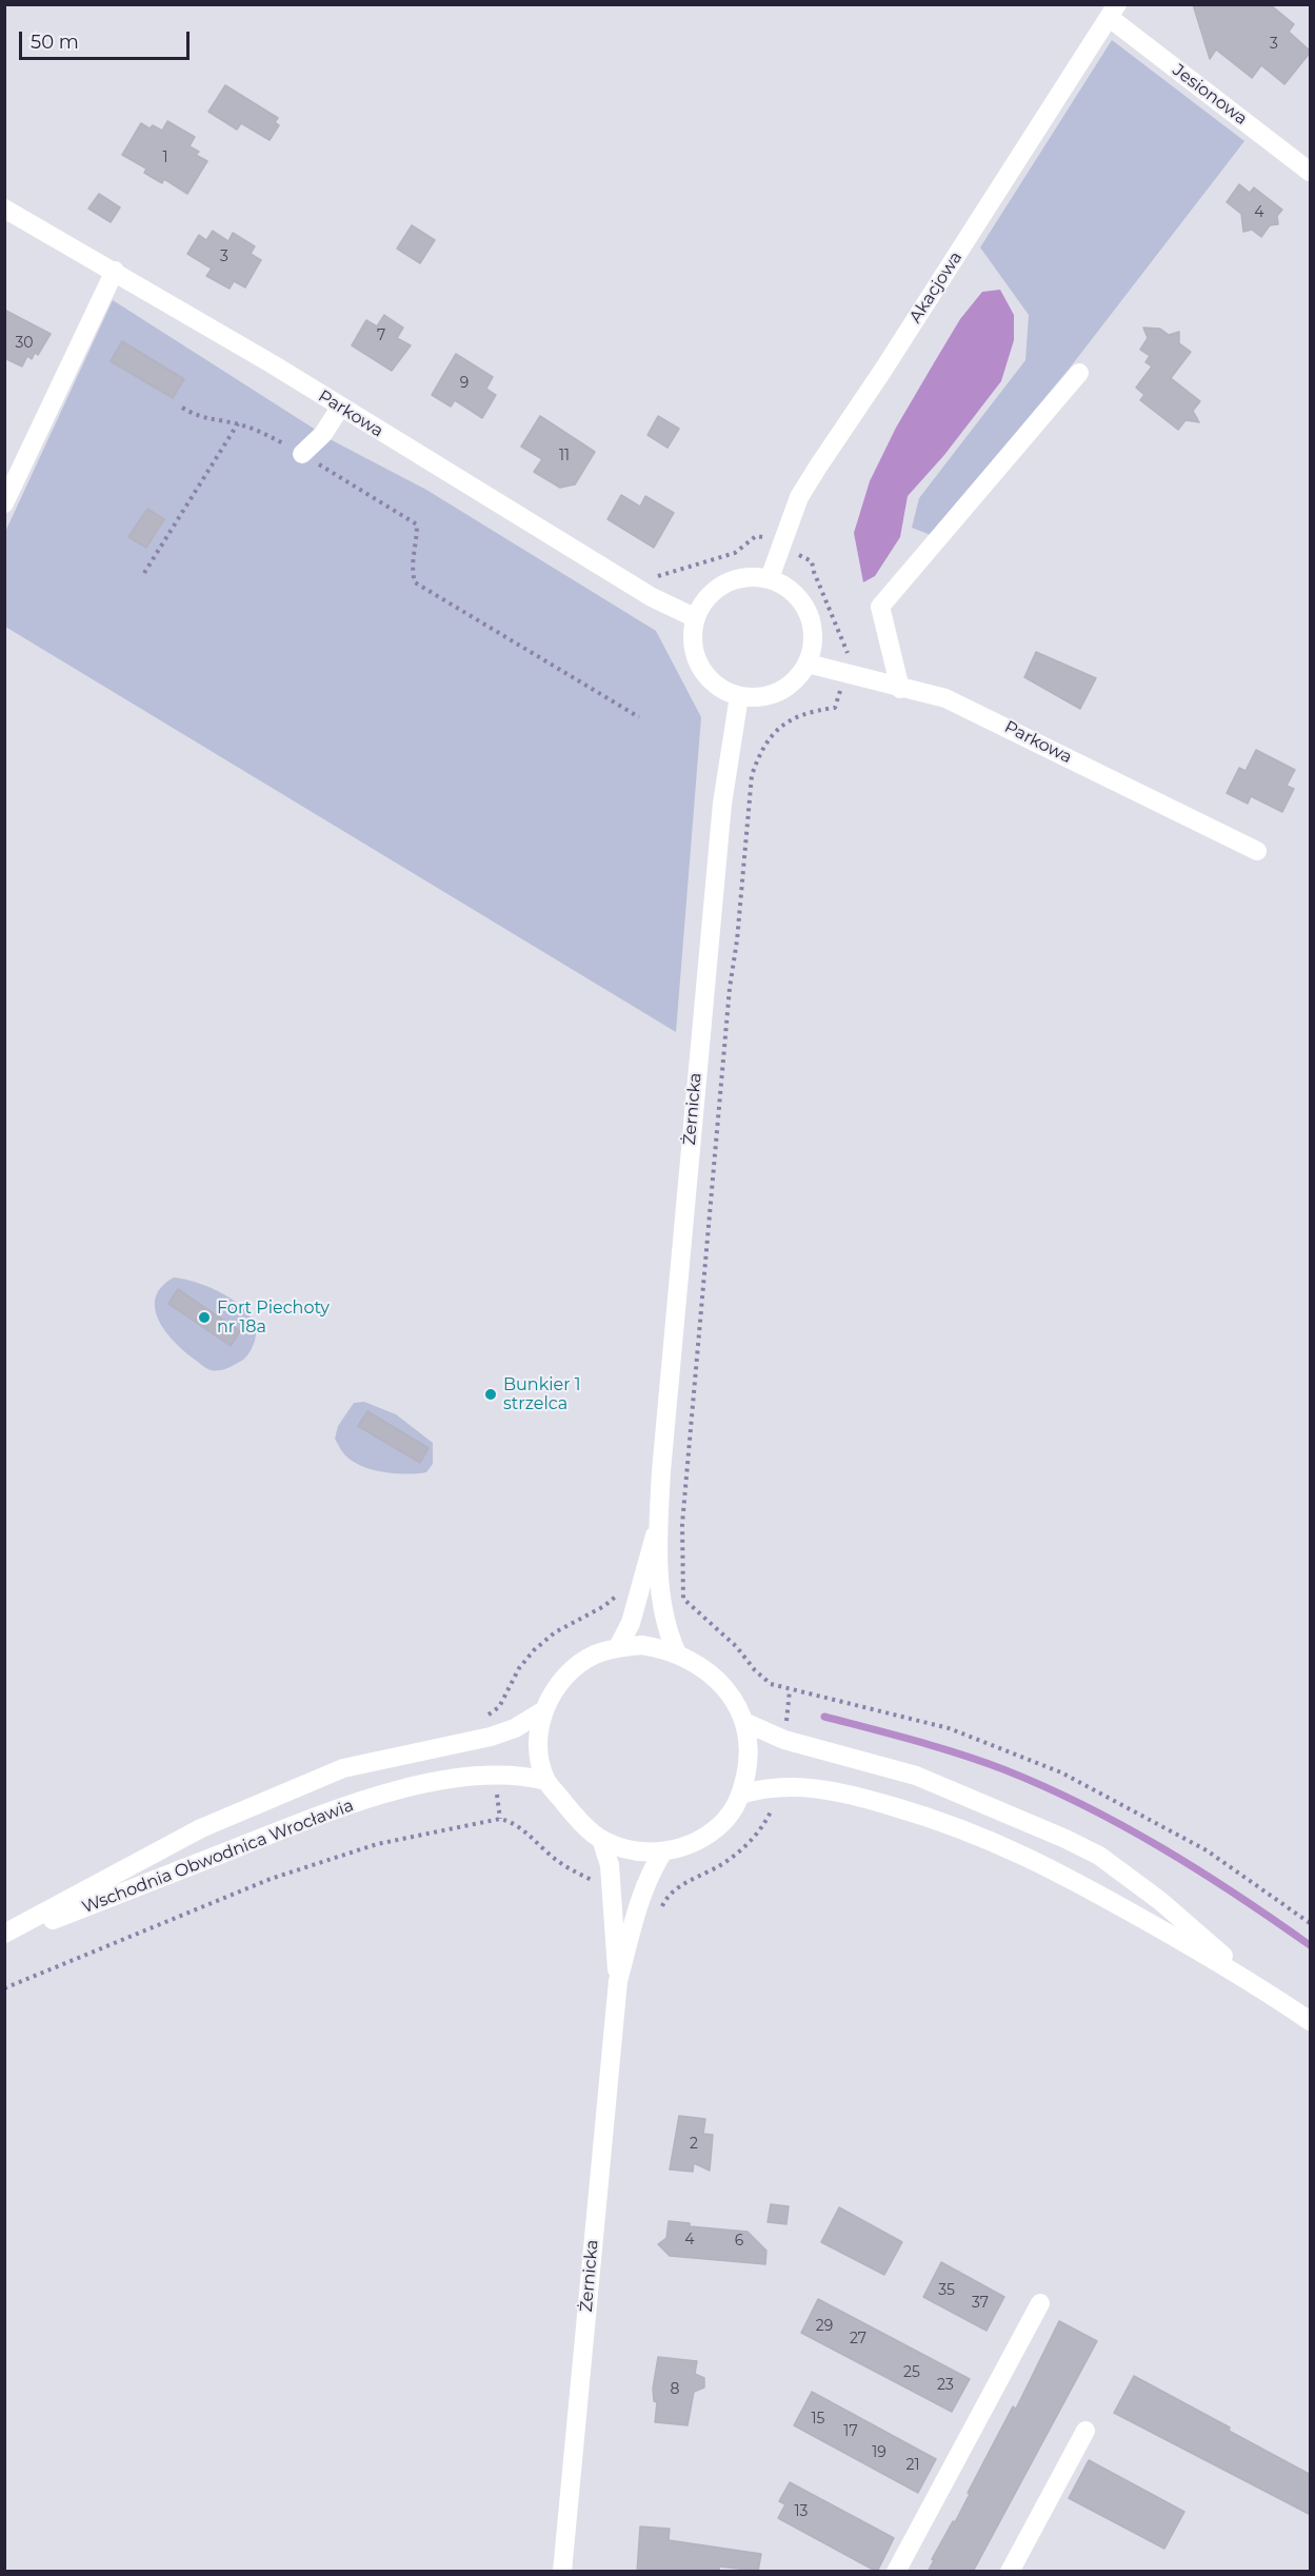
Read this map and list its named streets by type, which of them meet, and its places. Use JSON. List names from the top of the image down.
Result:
{
  "streets": {
    "street": [
      "Jesionowa",
      "Akacjowa",
      "Parkowa",
      "Żernicka",
      "Wschodnia Obwodnica Wrocławia"
    ]
  },
  "crossings": [
    ["Jesionowa", "Akacjowa"],
    ["Akacjowa", "Parkowa"],
    ["Akacjowa", "Żernicka"],
    ["Parkowa", "Żernicka"],
    ["Żernicka", "Wschodnia Obwodnica Wrocławia"]
  ],
  "places": ["Fort Piechoty nr 18a", "Bunkier 1 strzelca"],
  "house_numbers": [
    "3",
    "1",
    "4",
    "3",
    "7",
    "30",
    "9",
    "11",
    "2",
    "4",
    "6",
    "35",
    "37",
    "29",
    "27",
    "25",
    "23",
    "8",
    "15",
    "17",
    "19",
    "21",
    "13"
  ],
  "scale_bar": "50 m"
}
